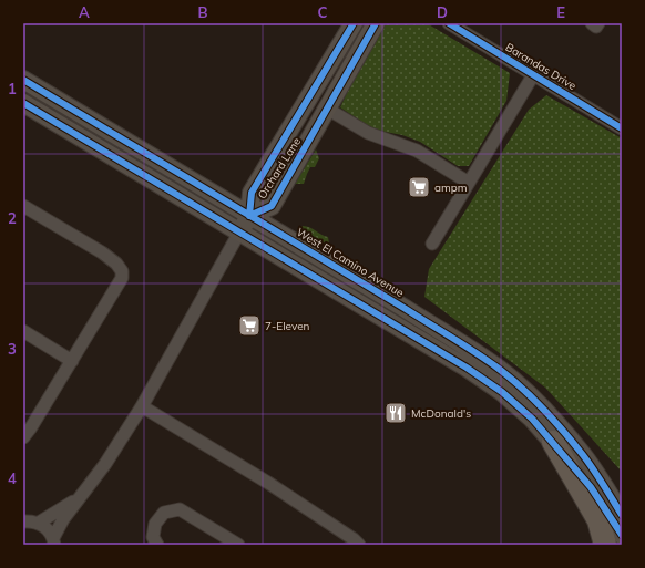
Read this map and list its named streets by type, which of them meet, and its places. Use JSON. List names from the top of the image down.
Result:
{
  "streets": {
    "main road": ["Orchard Lane", "West El Camino Avenue"],
    "street": ["Barandas Drive"]
  },
  "crossings": [
    ["Orchard Lane", "West El Camino Avenue"]
  ],
  "places": {
    "supermarket": ["ampm", "7-Eleven"],
    "restaurant": ["McDonald's"]
  },
  "grid": {
    "columns": [
      "A",
      "B",
      "C",
      "D",
      "E"
    ],
    "rows": [
      "1",
      "2",
      "3",
      "4"
    ]
  }
}
